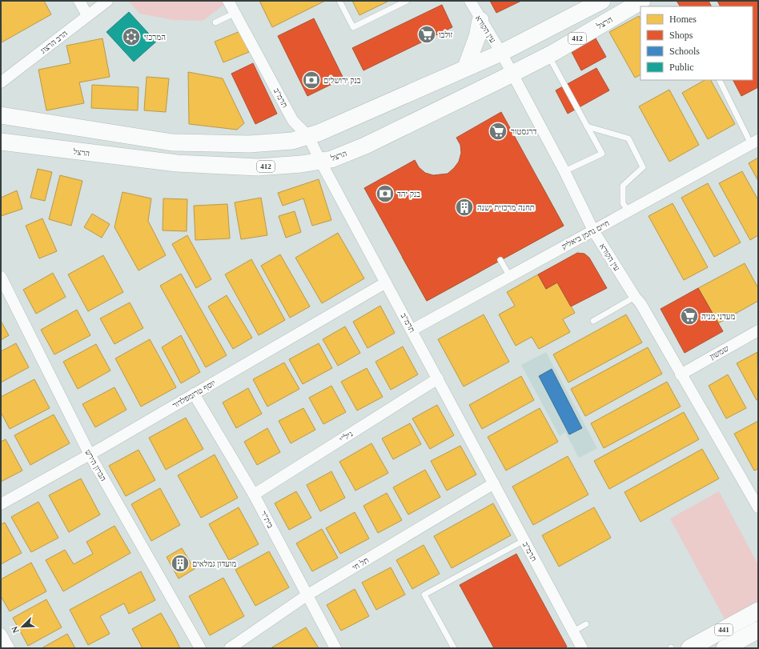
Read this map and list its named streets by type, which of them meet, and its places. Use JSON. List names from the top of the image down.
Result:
{
  "streets": {
    "main road": ["הרצל", "412", "441"],
    "street": [
      "עין הקורא",
      "הרב הרצוג",
      "תרמ\"ב",
      "חיים נחמן ביאליק",
      "שמשון",
      "יוסף טרומפלדור",
      "ניל\"י",
      "הברון הירש",
      "בית\"ר",
      "תל חי"
    ]
  },
  "crossings": [
    ["הרצל", "עין הקורא"],
    ["הרצל", "תרמ\"ב"],
    ["עין הקורא", "חיים נחמן ביאליק"],
    ["עין הקורא", "שמשון"],
    ["תרמ\"ב", "חיים נחמן ביאליק"],
    ["תרמ\"ב", "יוסף טרומפלדור"],
    ["תרמ\"ב", "ניל\"י"],
    ["תרמ\"ב", "תל חי"],
    ["יוסף טרומפלדור", "הברון הירש"],
    ["יוסף טרומפלדור", "בית\"ר"],
    ["ניל\"י", "בית\"ר"],
    ["בית\"ר", "תל חי"]
  ],
  "places": {
    "supermarket": ["זולבו", "דרגסטור", "מעדני מניה"],
    "synagogue": ["המרכזי"],
    "bank": ["בנק ירושלים", "בנק יהד"],
    "building": ["תחנה מרכזית ישנה", "מועדון גמלאים"]
  },
  "legend": [
    "Homes",
    "Shops",
    "Schools",
    "Public"
  ],
  "north": "bottom left"
}
